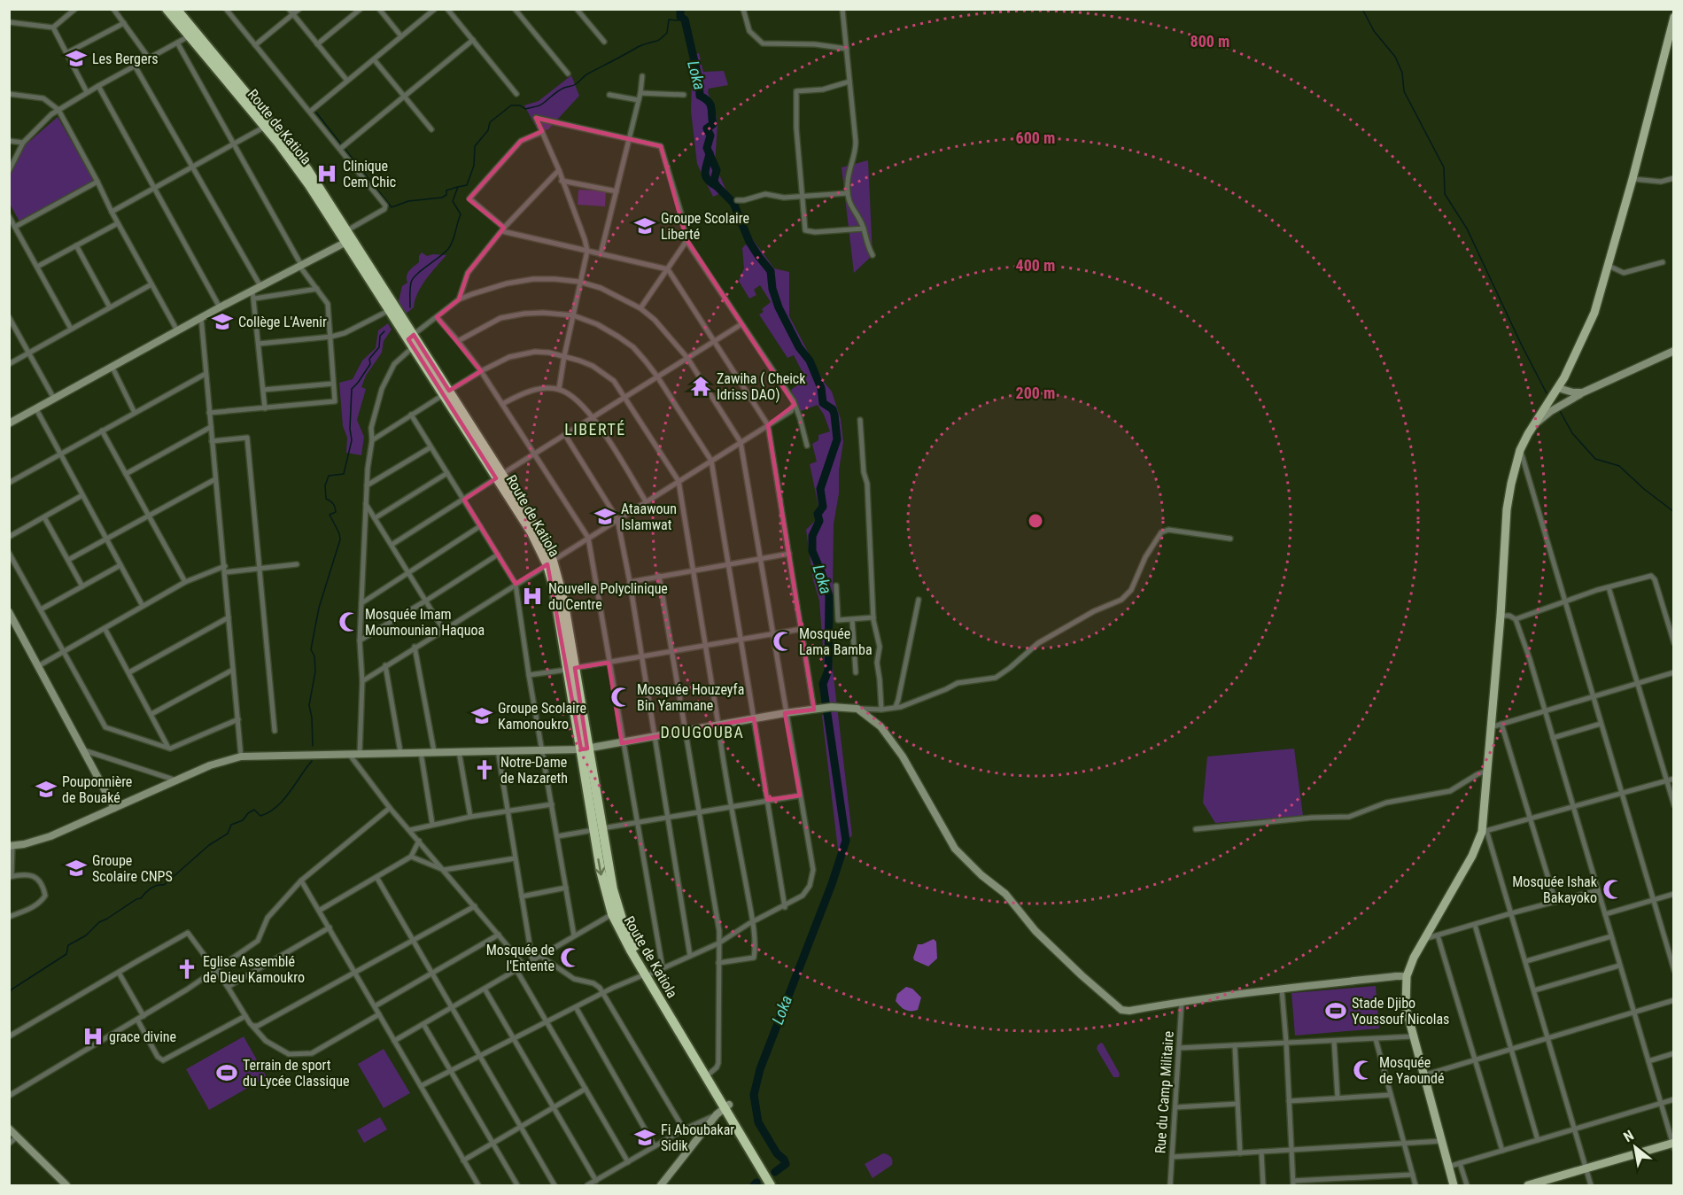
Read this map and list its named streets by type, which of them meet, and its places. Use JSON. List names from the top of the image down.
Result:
{
  "streets": {
    "highway": ["Route de Katiola"],
    "street": ["Rue du Camp Militaire"]
  },
  "districts": ["LIBERTÉ", "DOUGOUBA"],
  "water": ["Loka"],
  "places": {
    "school or university": [
      "Les Bergers",
      "Groupe Scolaire Liberté",
      "Collège L'Avenir",
      "Ataawoun Islamwat",
      "Groupe Scolaire Kamonoukro",
      "Pouponnière de Bouaké",
      "Groupe Scolaire CNPS",
      "Fi Aboubakar Sidik"
    ],
    "hospital": ["Clinique Cem Chic", "Nouvelle Polyclinique du Centre", "grace divine"],
    "temple": ["Zawiha ( Cheick Idriss DAO)"],
    "mosque": [
      "Mosquée Imam Moumounian Haquoa",
      "Mosquée Lama Bamba",
      "Mosquée Houzeyfa Bin Yammane",
      "Mosquée Ishak Bakayoko",
      "Mosquée de l'Entente",
      "Mosquée de Yaoundé"
    ],
    "church": ["Notre-Dame de Nazareth", "Eglise Assemblé de Dieu Kamoukro"],
    "sports": ["Stade Djibo Youssouf Nicolas", "Terrain de sport du Lycée Classique"]
  },
  "north": "top left",
  "rings": [
    "800 m",
    "600 m",
    "400 m",
    "200 m"
  ]
}
